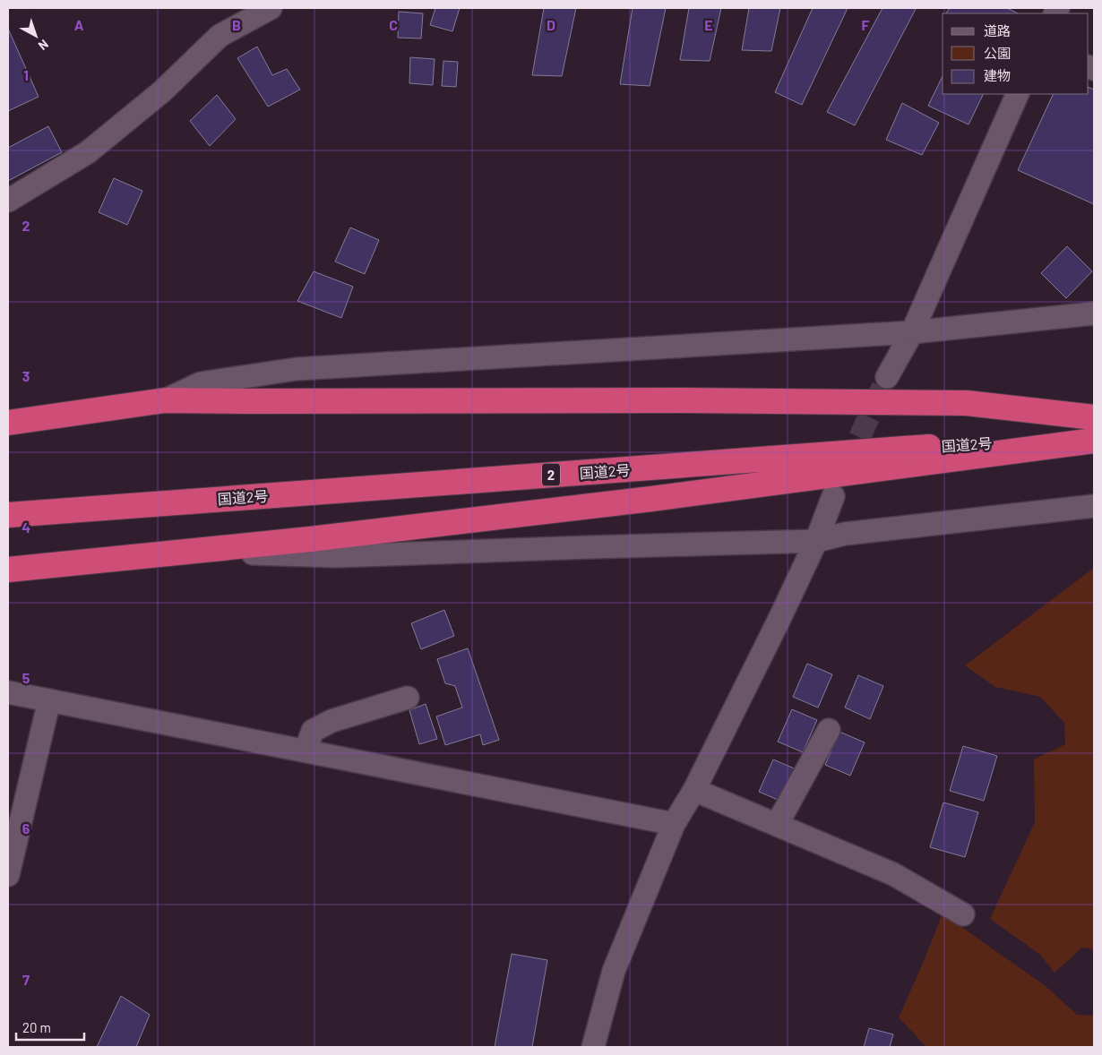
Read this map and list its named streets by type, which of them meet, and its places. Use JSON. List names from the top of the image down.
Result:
{
  "streets": {
    "highway": ["国道2号", "2"]
  },
  "legend": ["道路", "公園", "建物"],
  "scale_bar": "20 m",
  "north": "bottom right",
  "grid": {
    "columns": [
      "A",
      "B",
      "C",
      "D",
      "E",
      "F"
    ],
    "rows": [
      "1",
      "2",
      "3",
      "4",
      "5",
      "6",
      "7"
    ]
  }
}
